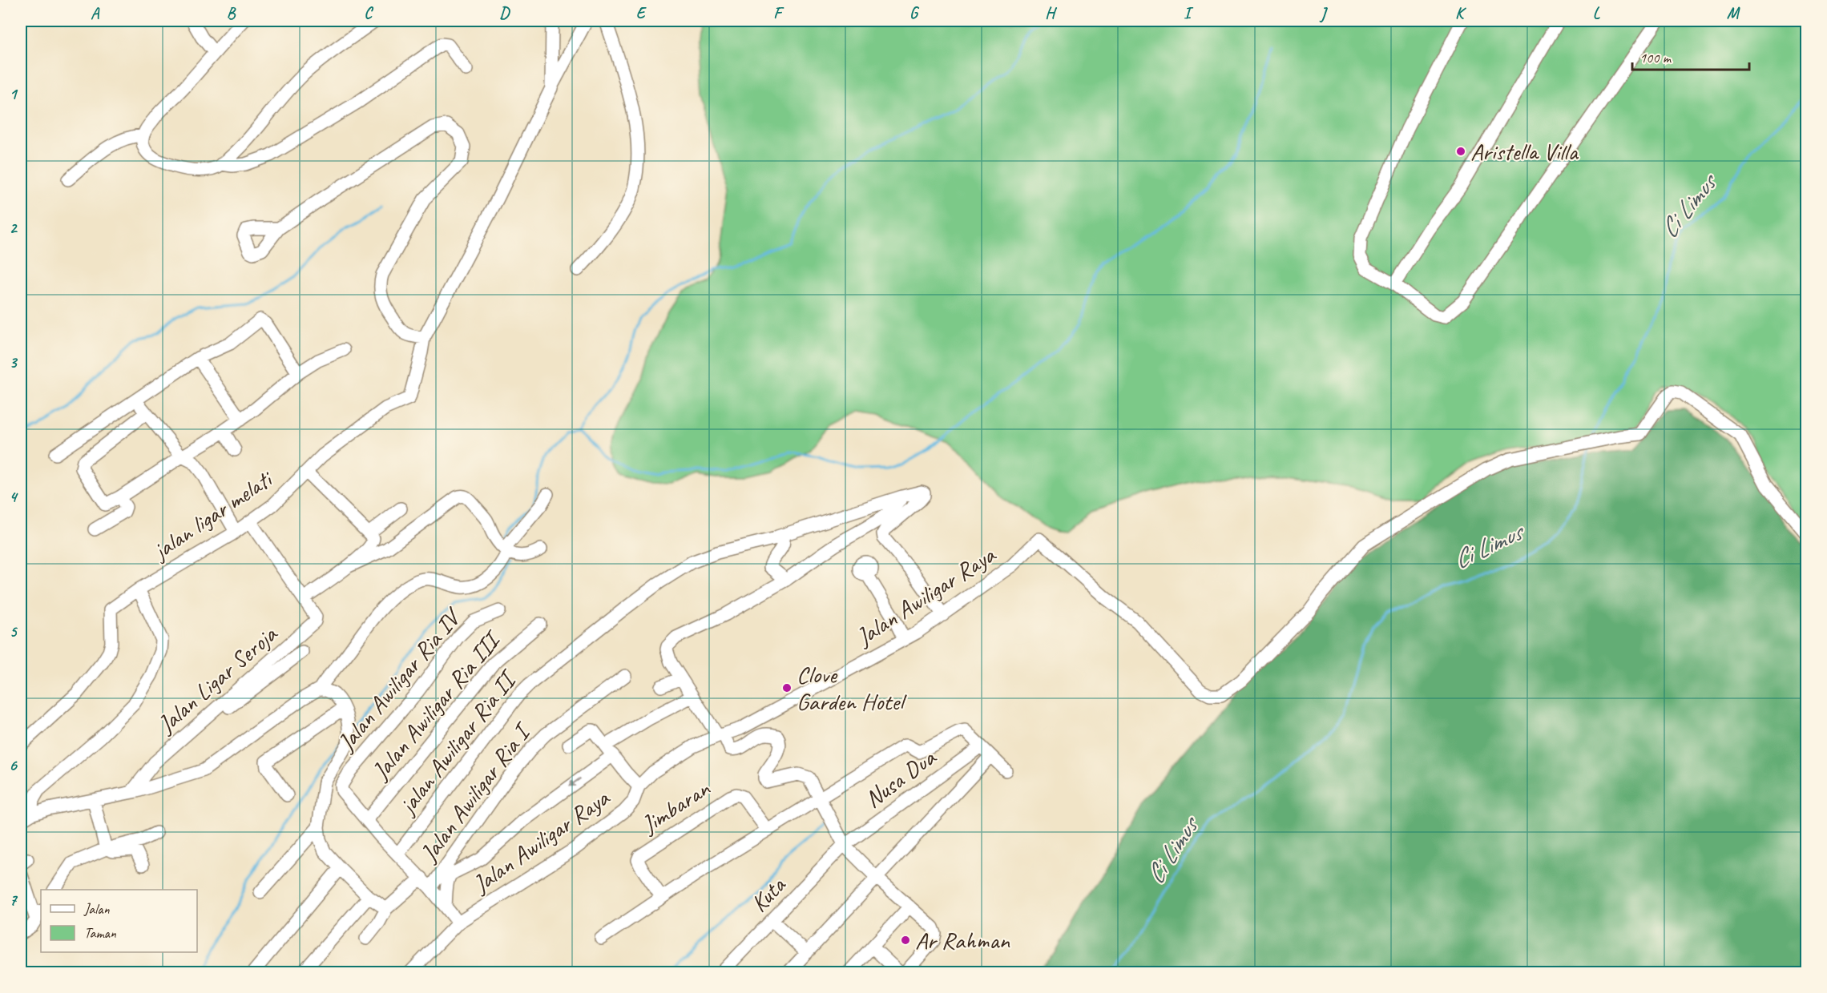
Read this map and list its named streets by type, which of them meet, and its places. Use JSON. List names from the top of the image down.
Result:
{
  "streets": {
    "street": [
      "jalan ligar melati",
      "Jalan Awiligar Raya",
      "Jalan Ligar Seroja",
      "Jalan Awiligar Ria IV",
      "Jalan Awiligar Ria III",
      "jalan Awiligar Ria II",
      "Nusa Dua",
      "Jalan Awiligar Ria I",
      "Jimbaran",
      "Kuta"
    ]
  },
  "crossings": [
    ["Jalan Awiligar Raya", "jalan Awiligar Ria II"],
    ["Jalan Awiligar Ria IV", "Jalan Awiligar Ria III"],
    ["Nusa Dua", "Kuta"]
  ],
  "water": ["Ci Limus"],
  "places": ["Aristella Villa", "Clove Garden Hotel", "Ar Rahman"],
  "legend": ["Jalan", "Taman"],
  "scale_bar": "100 m",
  "grid": {
    "columns": [
      "A",
      "B",
      "C",
      "D",
      "E",
      "F",
      "G",
      "H",
      "I",
      "J",
      "K",
      "L",
      "M"
    ],
    "rows": [
      "1",
      "2",
      "3",
      "4",
      "5",
      "6",
      "7"
    ]
  }
}
